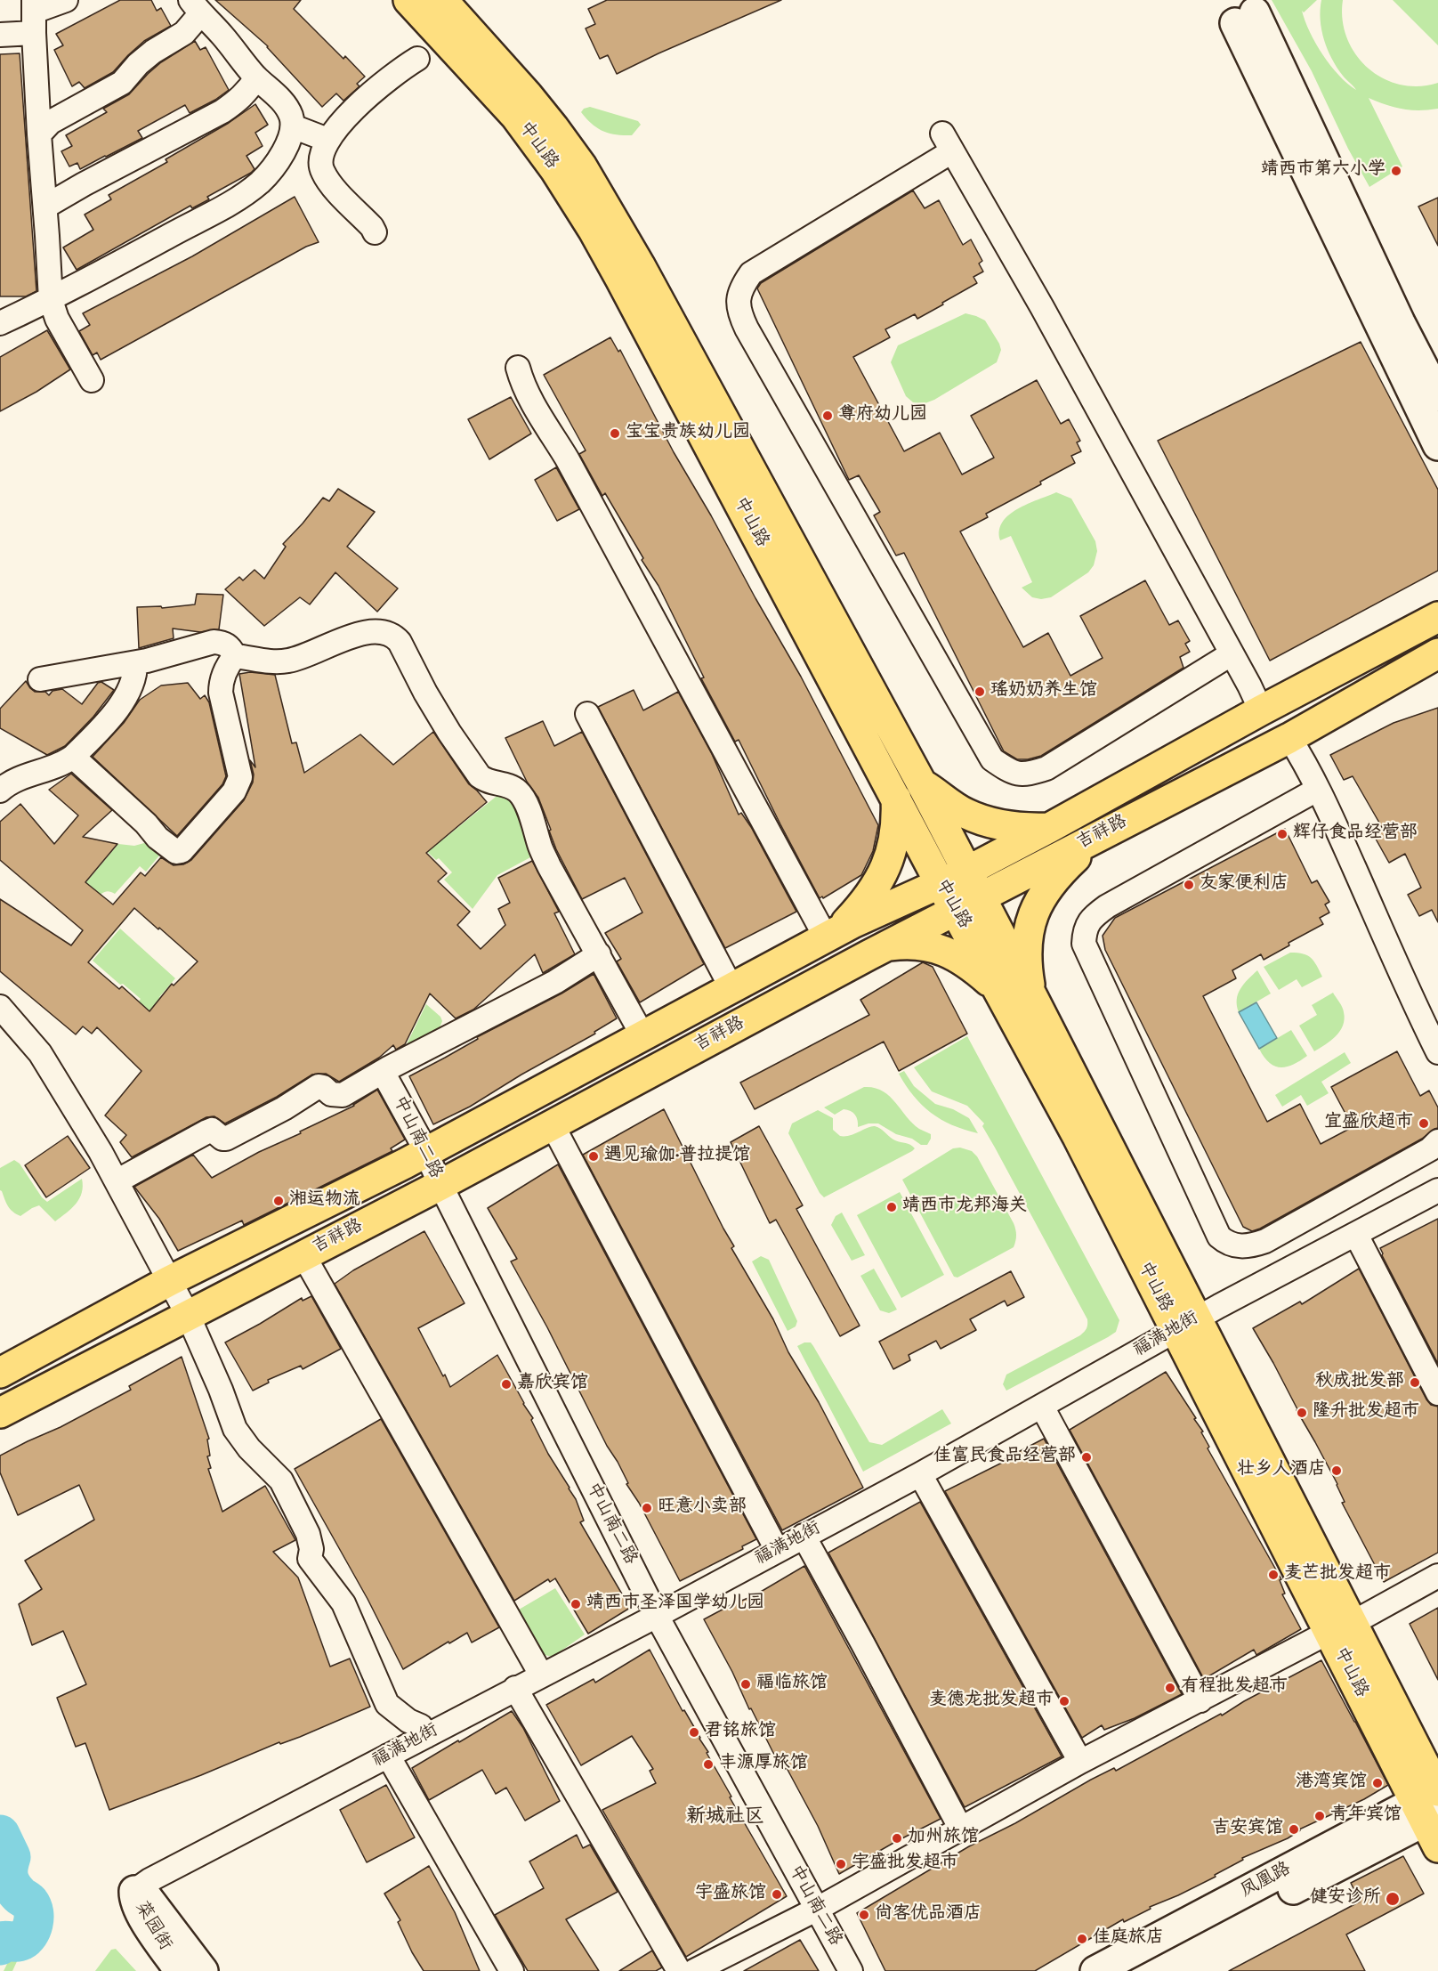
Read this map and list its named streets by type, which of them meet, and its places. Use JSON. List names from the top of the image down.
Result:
{
  "streets": {
    "main road": [
      "中山路",
      "吉祥路",
      "凤凰路",
      "菜园街"
    ],
    "street": ["中山南二路", "福满地街"]
  },
  "crossings": [
    ["中山路", "吉祥路"],
    ["中山路", "福满地街"],
    ["中山路", "凤凰路"],
    ["吉祥路", "中山南二路"],
    ["中山南二路", "福满地街"],
    ["福满地街", "菜园街"]
  ],
  "districts": ["新城社区"],
  "places": [
    "靖西市第六小学",
    "尊府幼儿园",
    "宝宝贵族幼儿园",
    "瑶奶奶养生馆",
    "辉仔食品经营部",
    "友家便利店",
    "宜盛欣超市",
    "遇见瑜伽·普拉提馆",
    "湘运物流",
    "靖西市龙邦海关",
    "秋成批发部",
    "嘉欣宾馆",
    "隆升批发超市",
    "佳富民食品经营部",
    "壮乡人酒店",
    "旺意小卖部",
    "麦芒批发超市",
    "靖西市圣泽国学幼儿园",
    "福临旅馆",
    "有程批发超市",
    "麦德龙批发超市",
    "君铭旅馆",
    "丰源厚旅馆",
    "港湾宾馆",
    "青年宾馆",
    "吉安宾馆",
    "加州旅馆",
    "宇盛批发超市",
    "宇盛旅馆",
    "健安诊所",
    "尚客优品酒店",
    "佳庭旅店"
  ]
}
